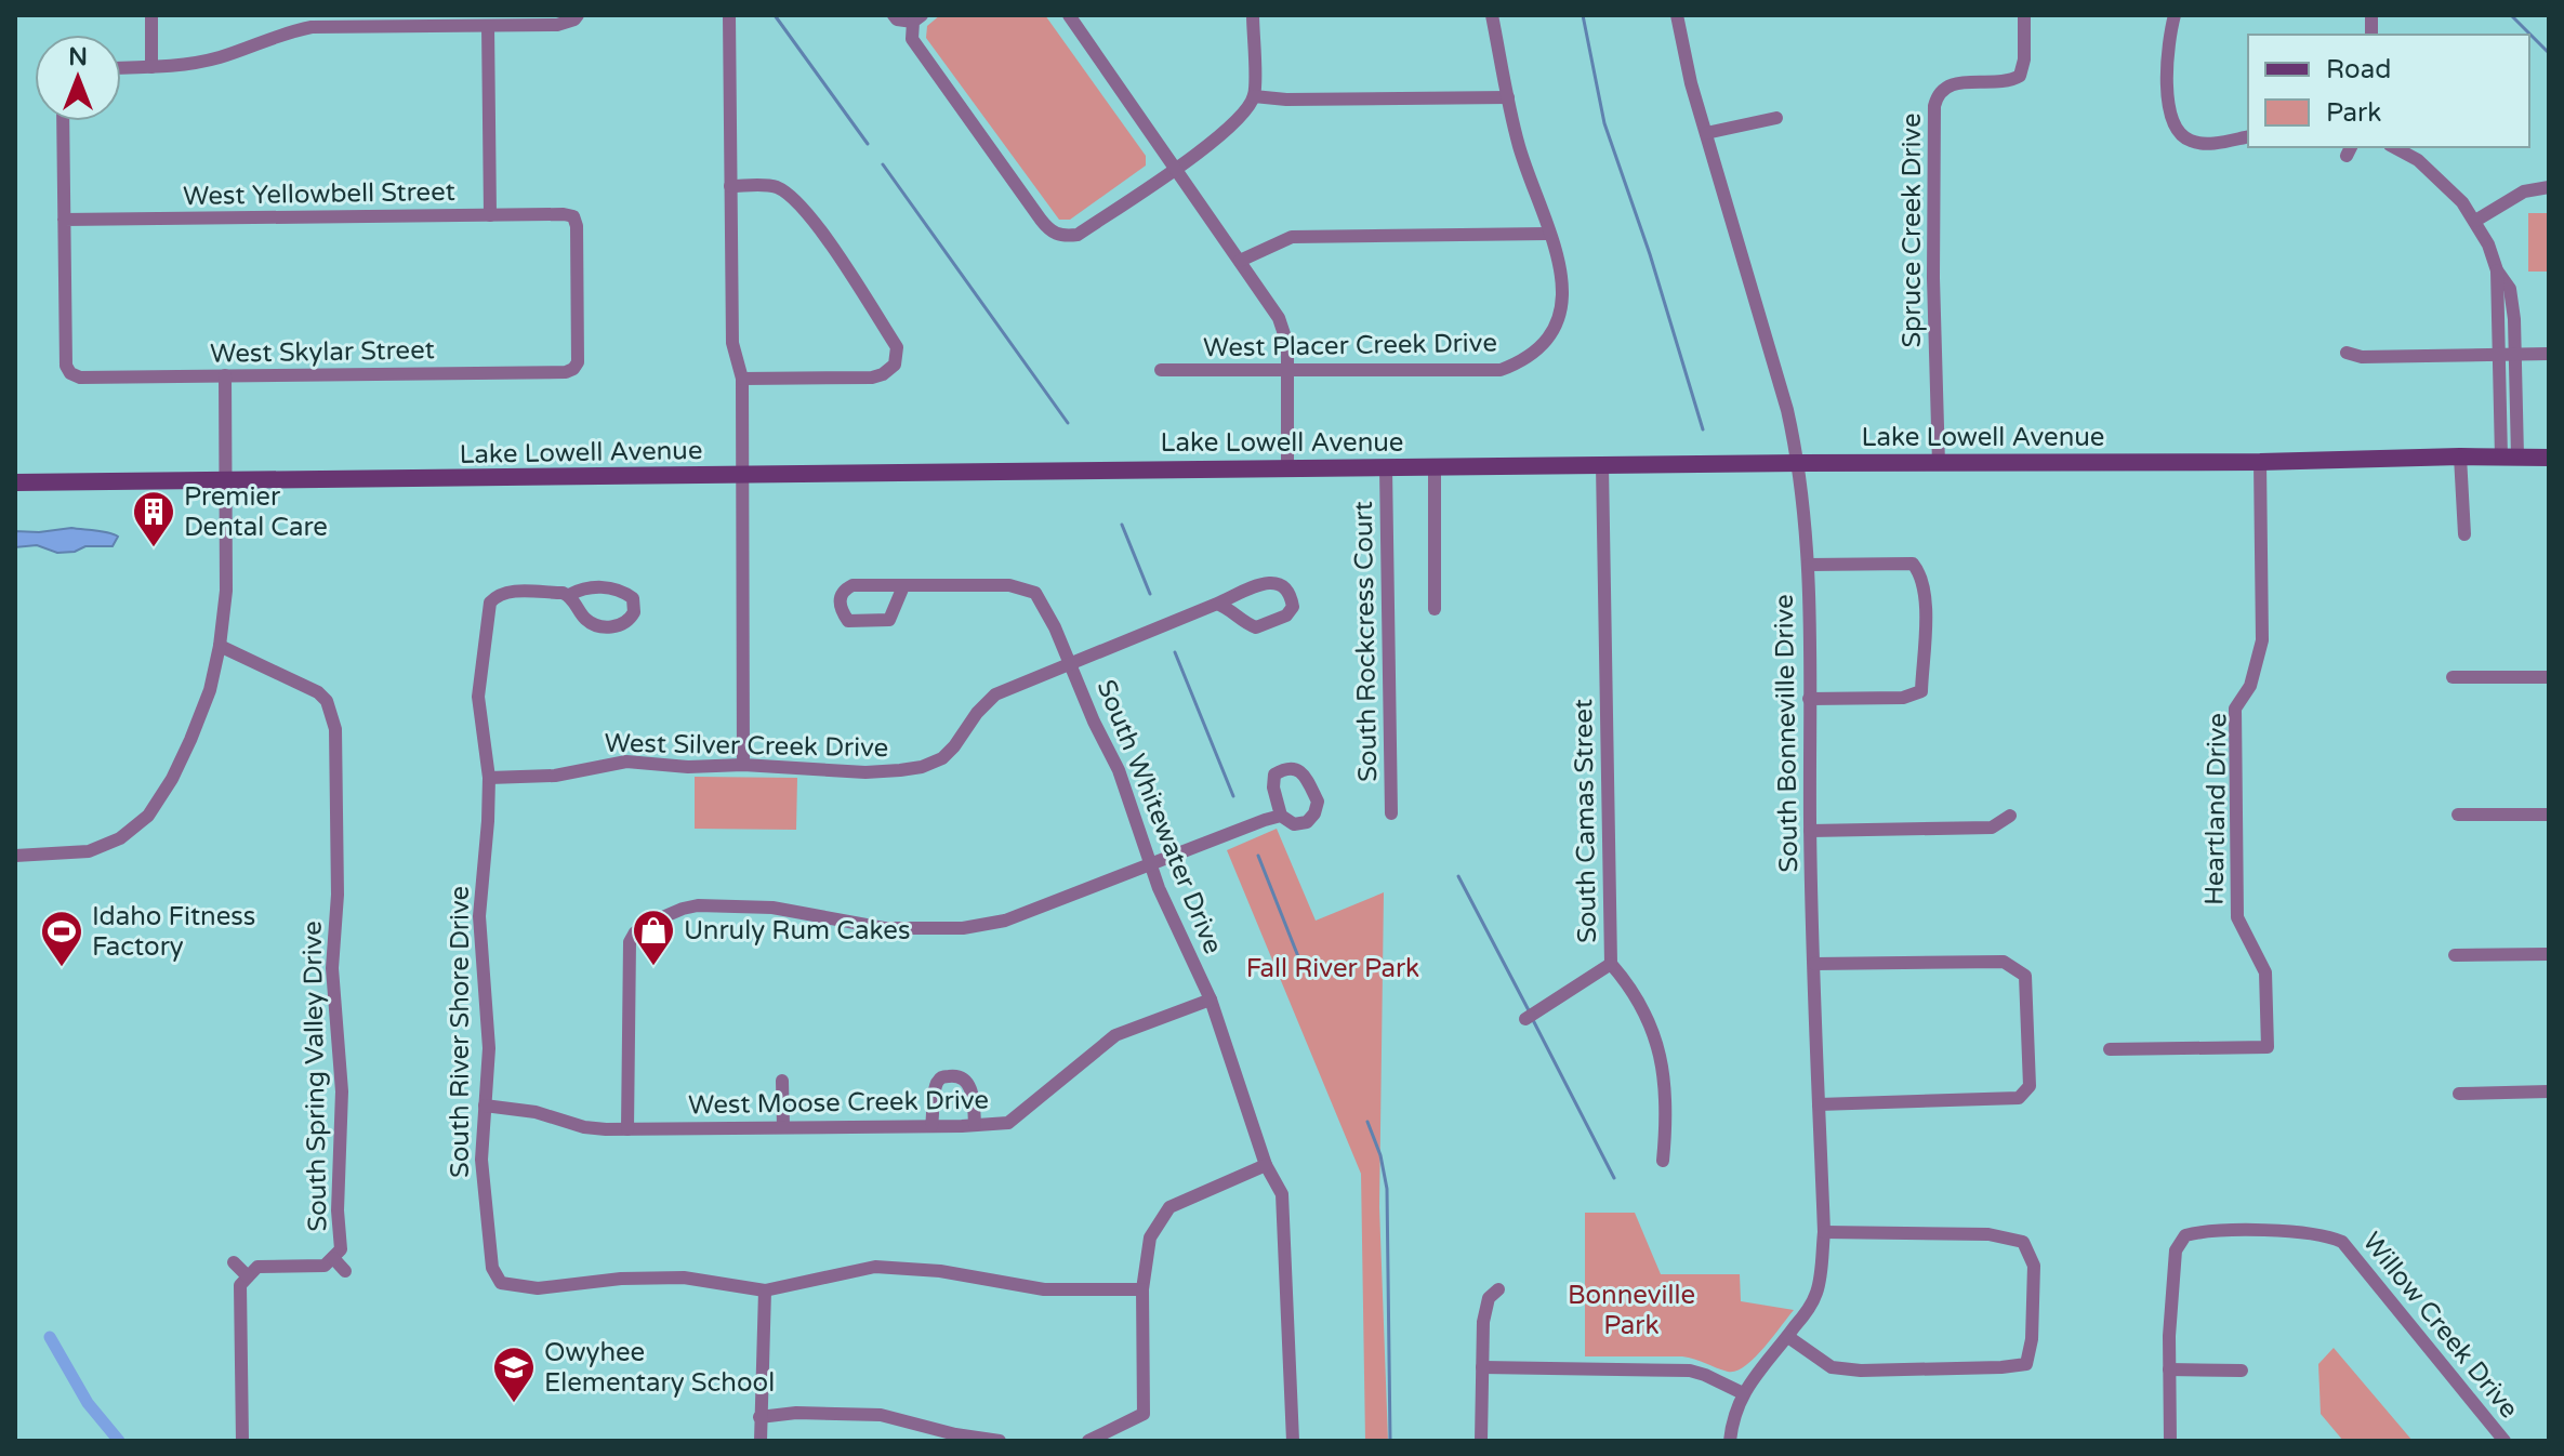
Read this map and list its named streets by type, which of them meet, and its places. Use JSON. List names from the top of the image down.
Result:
{
  "streets": {
    "main road": ["Lake Lowell Avenue"],
    "street": [
      "West Yellowbell Street",
      "Spruce Creek Drive",
      "West Placer Creek Drive",
      "West Skylar Street",
      "South Rockcress Court",
      "South Bonneville Drive",
      "West Silver Creek Drive",
      "Heartland Drive",
      "South Whitewater Drive",
      "South Camas Street",
      "South River Shore Drive",
      "South Spring Valley Drive",
      "West Moose Creek Drive",
      "Willow Creek Drive"
    ]
  },
  "crossings": [
    ["West Yellowbell Street", "West Skylar Street"],
    ["Spruce Creek Drive", "Lake Lowell Avenue"],
    ["Lake Lowell Avenue", "South Rockcress Court"],
    ["Lake Lowell Avenue", "South Bonneville Drive"],
    ["Lake Lowell Avenue", "Heartland Drive"],
    ["Lake Lowell Avenue", "South Camas Street"],
    ["West Silver Creek Drive", "South Whitewater Drive"],
    ["West Silver Creek Drive", "South River Shore Drive"],
    ["South Whitewater Drive", "West Moose Creek Drive"],
    ["South River Shore Drive", "West Moose Creek Drive"]
  ],
  "parks": ["Fall River Park", "Bonneville Park"],
  "places": {
    "building": ["Premier Dental Care"],
    "shop": ["Unruly Rum Cakes"],
    "sports": ["Idaho Fitness Factory"],
    "school or university": ["Owyhee Elementary School"]
  },
  "legend": ["Road", "Park"],
  "north": "top"
}
